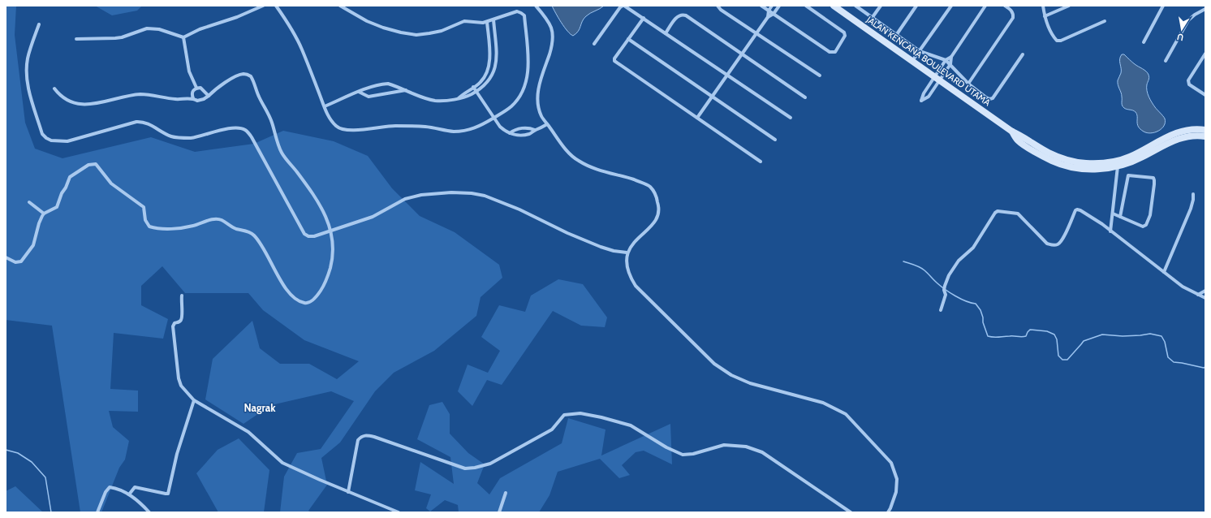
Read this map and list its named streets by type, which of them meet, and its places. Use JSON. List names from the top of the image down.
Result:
{
  "streets": {
    "street": ["JALAN KENCANA BOULEVARD UTAMA"]
  },
  "districts": ["Nagrak"],
  "north": "bottom"
}
